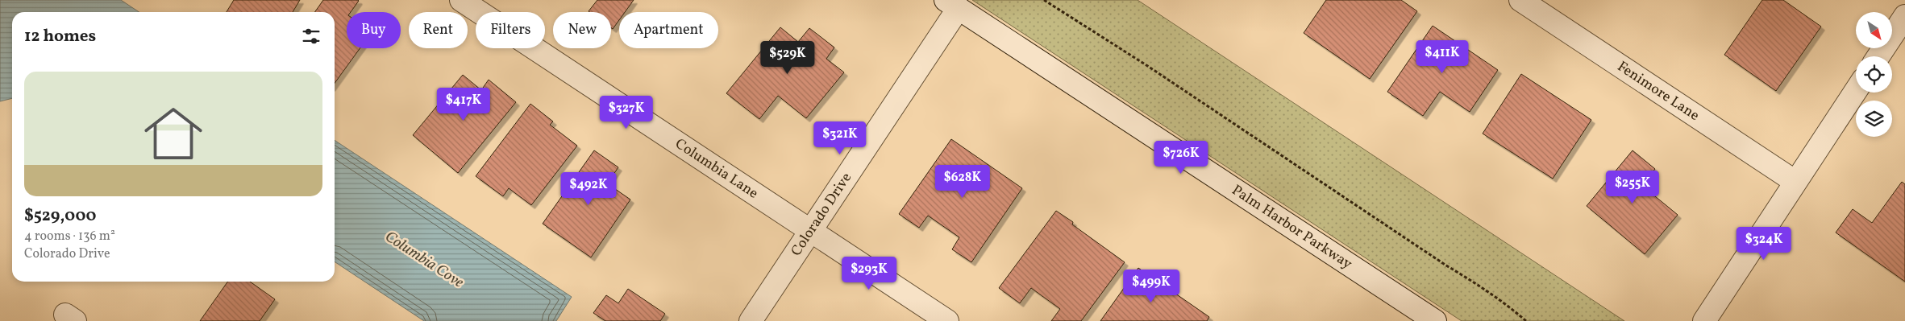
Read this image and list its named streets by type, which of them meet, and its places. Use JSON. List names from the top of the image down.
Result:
{
  "streets": {
    "street": [
      "Fenimore Lane",
      "Columbia Lane",
      "Colorado Drive",
      "Palm Harbor Parkway"
    ]
  },
  "crossings": [
    ["Columbia Lane", "Colorado Drive"],
    ["Colorado Drive", "Palm Harbor Parkway"]
  ],
  "water": ["Columbia Cove"],
  "north": "bottom right",
  "page": {
    "chip": [
      "Buy",
      "Rent",
      "Filters",
      "New",
      "Apartment"
    ],
    "heading": "12 homes",
    "price": [
      "$411K",
      "$529K",
      "$417K",
      "$327K",
      "$321K",
      "$726K",
      "$628K",
      "$255K",
      "$492K",
      "$324K",
      "$293K",
      "$499K"
    ],
    "list": [
      {
        "name": "$529,000",
        "note": "4 rooms · 136 m² · Colorado Drive"
      }
    ]
  }
}
